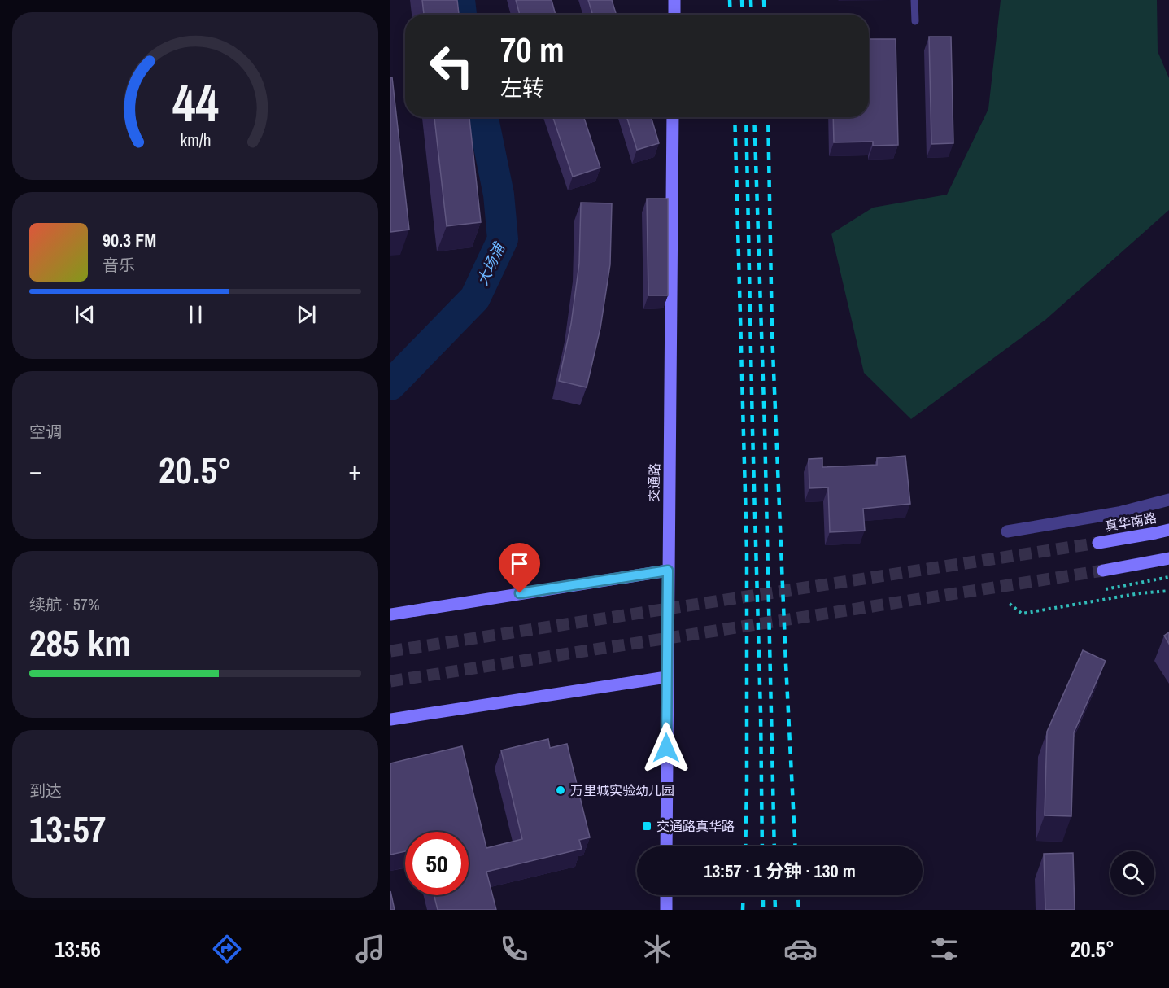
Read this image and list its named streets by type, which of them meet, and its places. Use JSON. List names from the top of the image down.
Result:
{
  "streets": {
    "main road": ["交通路", "真华南路"]
  },
  "water": ["大场浦"],
  "places": {
    "other": ["万里城实验幼儿园"],
    "transit": ["交通路真华路"]
  },
  "page": {
    "turn": ["70 m", "左转"],
    "song": ["90.3 FM", "音乐"],
    "tile": [
      "空调",
      ["续航 · 57%", "285 km"],
      ["到达", "13:57"]
    ],
    "heat": ["−", "20.5°", "+"],
    "limit": "50",
    "trip": "13:57 · 1 分钟 · 130 m",
    "tabs": ["13:56", "20.5°"],
    "gauge": ["44", "km/h"]
  }
}
